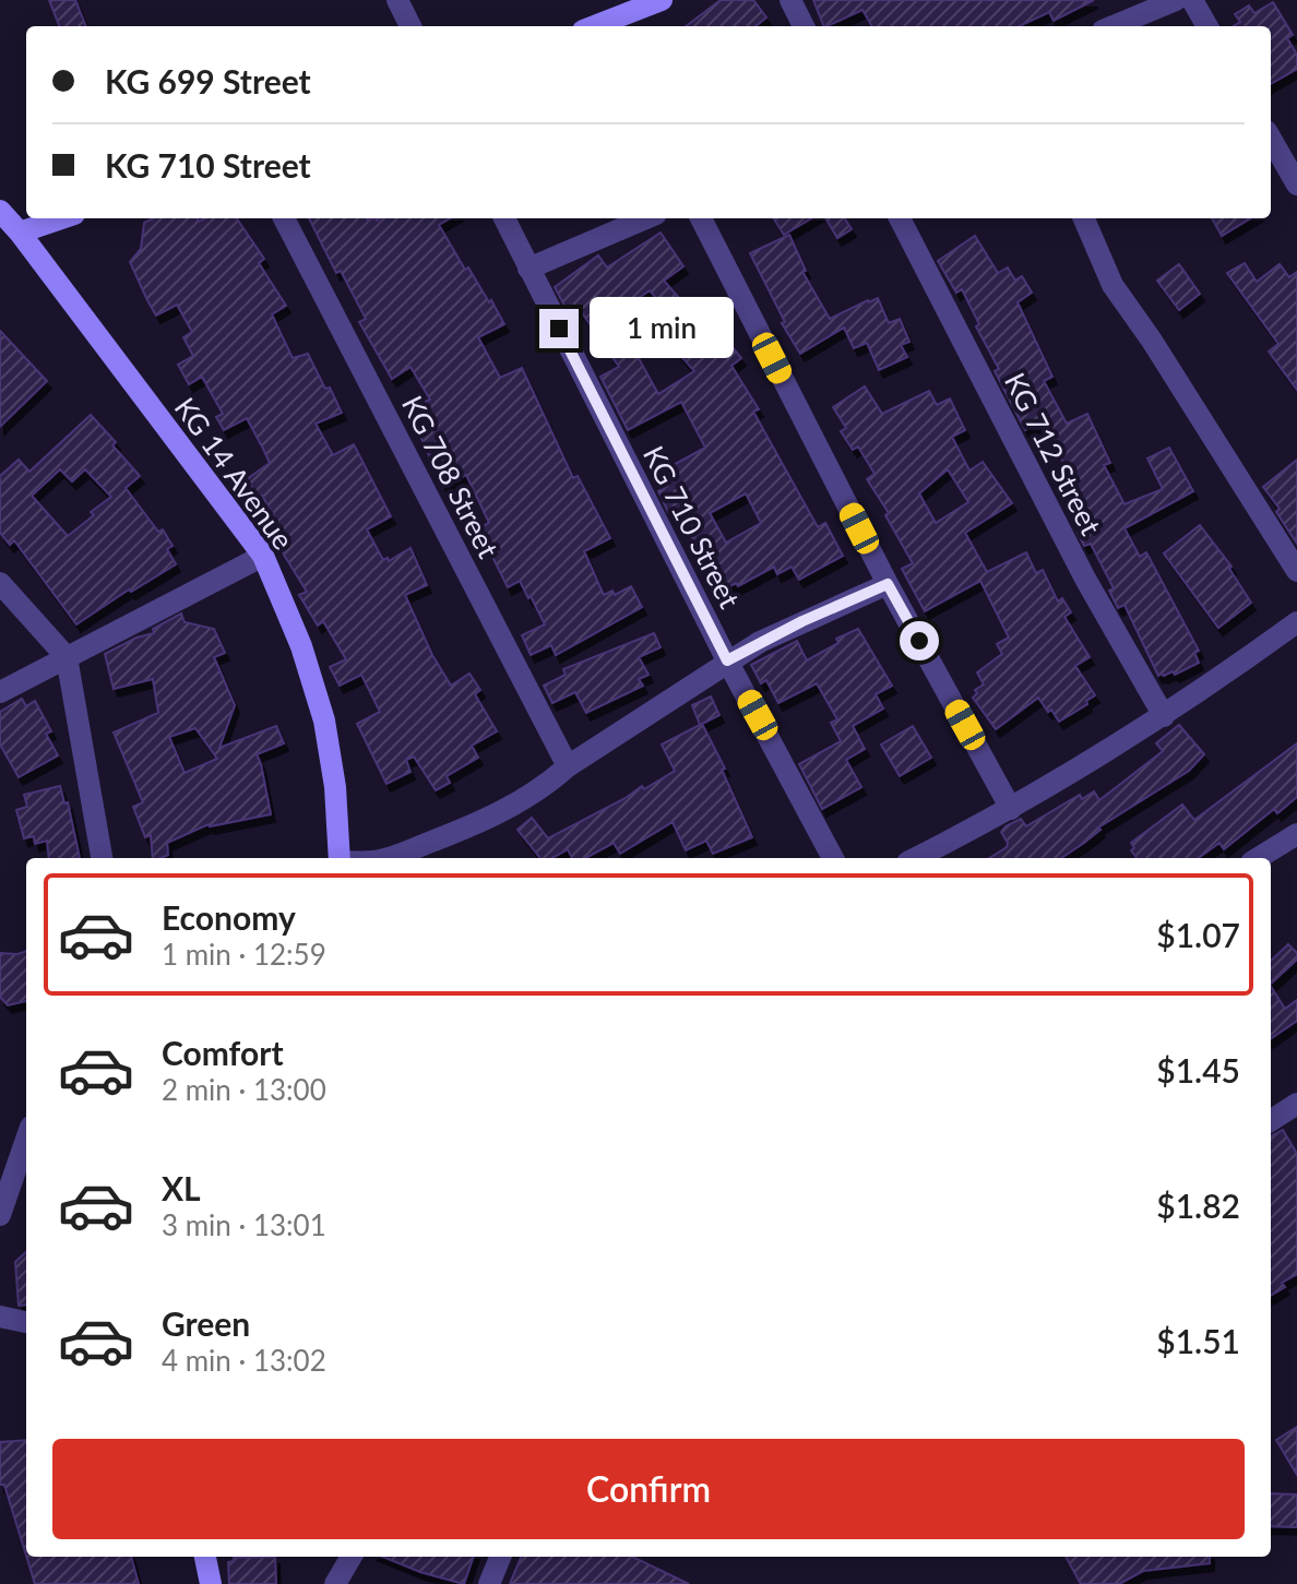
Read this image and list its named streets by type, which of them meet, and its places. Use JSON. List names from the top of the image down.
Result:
{
  "streets": {
    "main road": ["KG 14 Avenue"],
    "street": ["KG 712 Street", "KG 708 Street", "KG 710 Street"]
  },
  "page": {
    "banner": ["KG 699 Street", "KG 710 Street"],
    "bubble": "1 min",
    "list": [
      {
        "name": "Economy",
        "note": "1 min · 12:59",
        "value": "$1.07"
      },
      {
        "name": "Comfort",
        "note": "2 min · 13:00",
        "value": "$1.45"
      },
      {
        "name": "XL",
        "note": "3 min · 13:01",
        "value": "$1.82"
      },
      {
        "name": "Green",
        "note": "4 min · 13:02",
        "value": "$1.51"
      }
    ],
    "buttons": "Confirm"
  }
}
